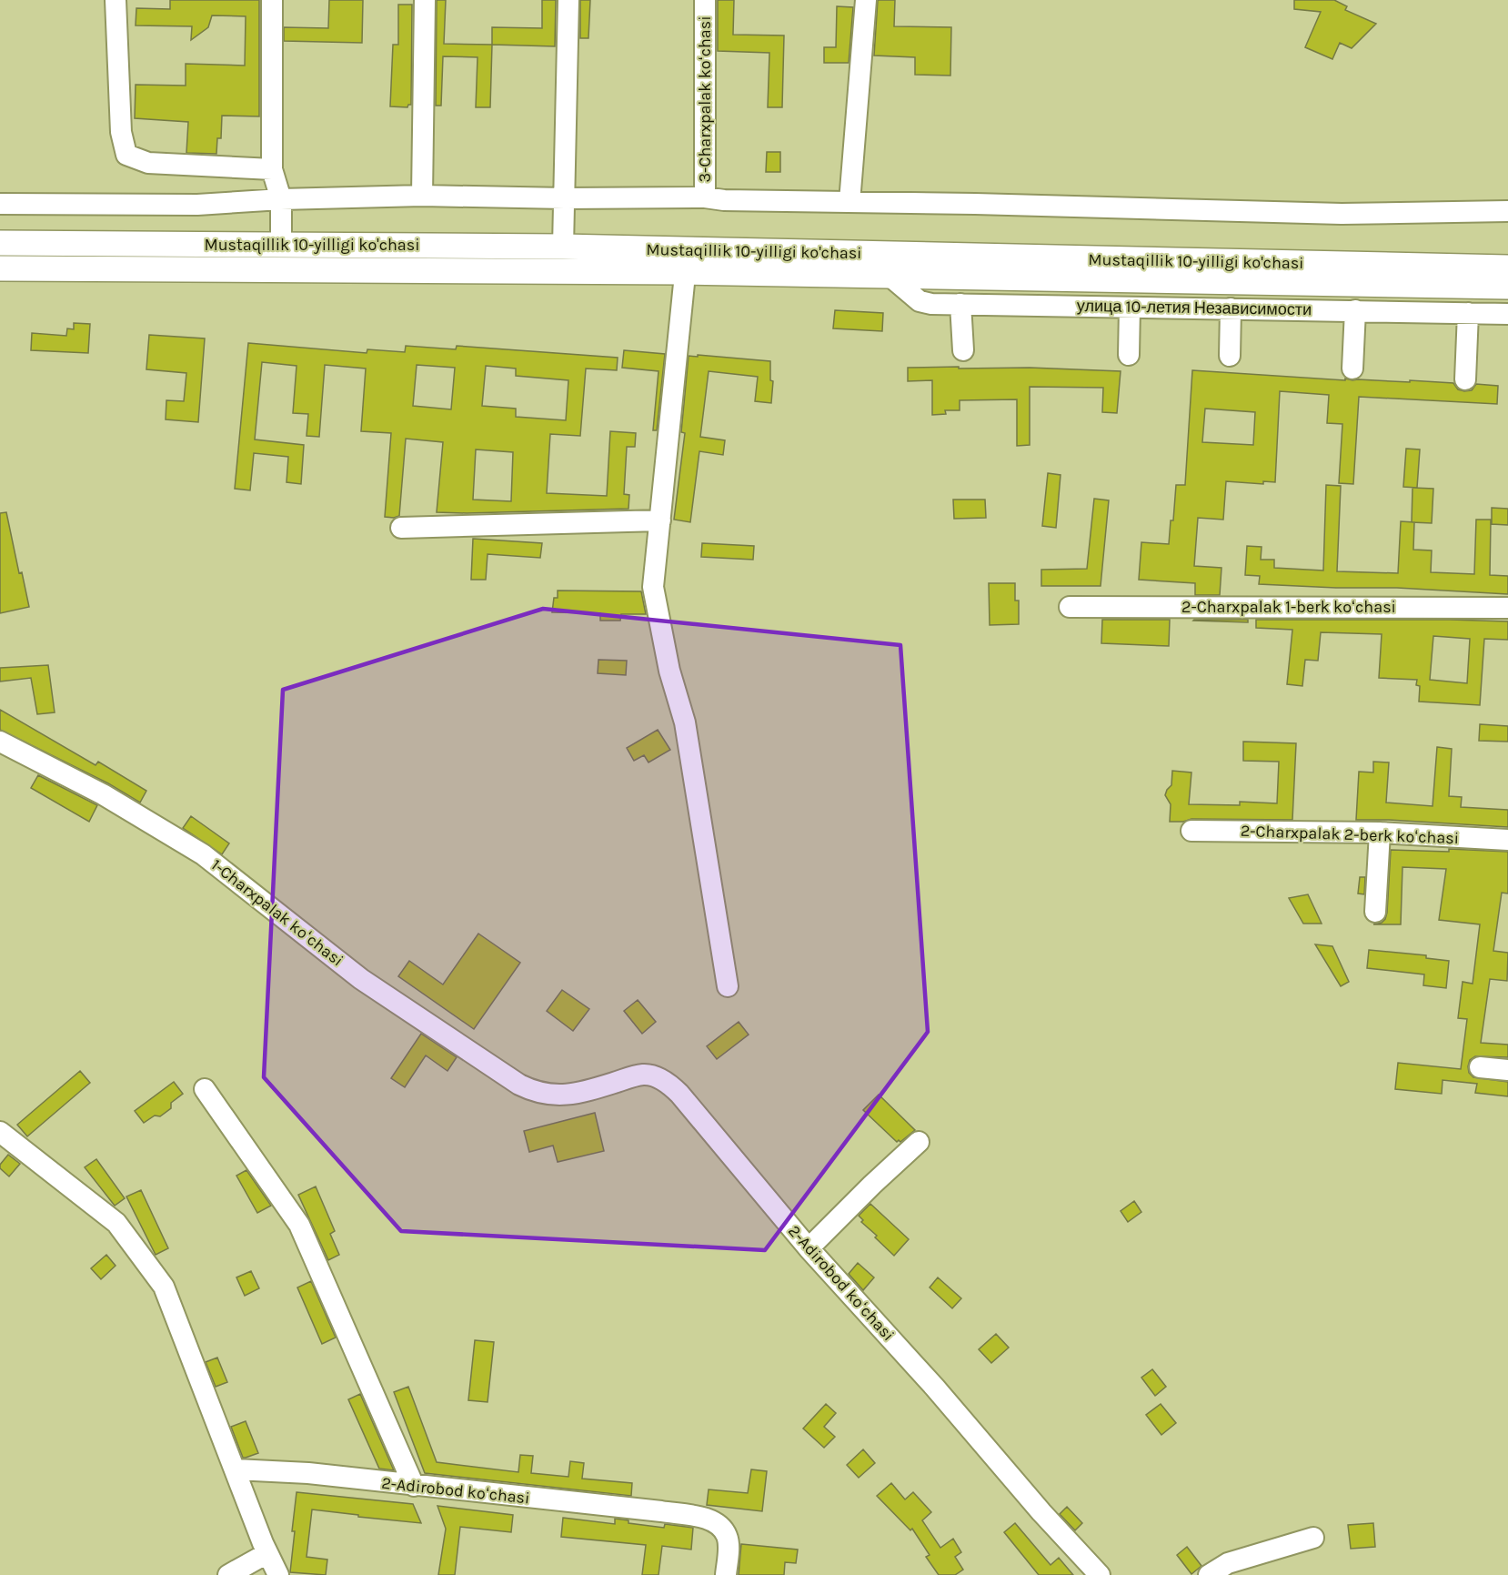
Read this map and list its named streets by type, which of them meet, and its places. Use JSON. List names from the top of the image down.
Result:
{
  "streets": {
    "main road": ["Mustaqillik 10-yilligi ko'chasi"],
    "street": [
      "3-Charxpalak koʻchasi",
      "улица 10-летия Независимости",
      "2-Charxpalak 1-berk koʻchasi",
      "2-Charxpalak 2-berk koʻchasi",
      "1-Charxpalak koʻchasi",
      "2-Adirobod koʻchasi"
    ]
  },
  "crossings": [
    ["Mustaqillik 10-yilligi ko'chasi", "улица 10-летия Независимости"],
    ["1-Charxpalak koʻchasi", "2-Adirobod koʻchasi"]
  ]
}
